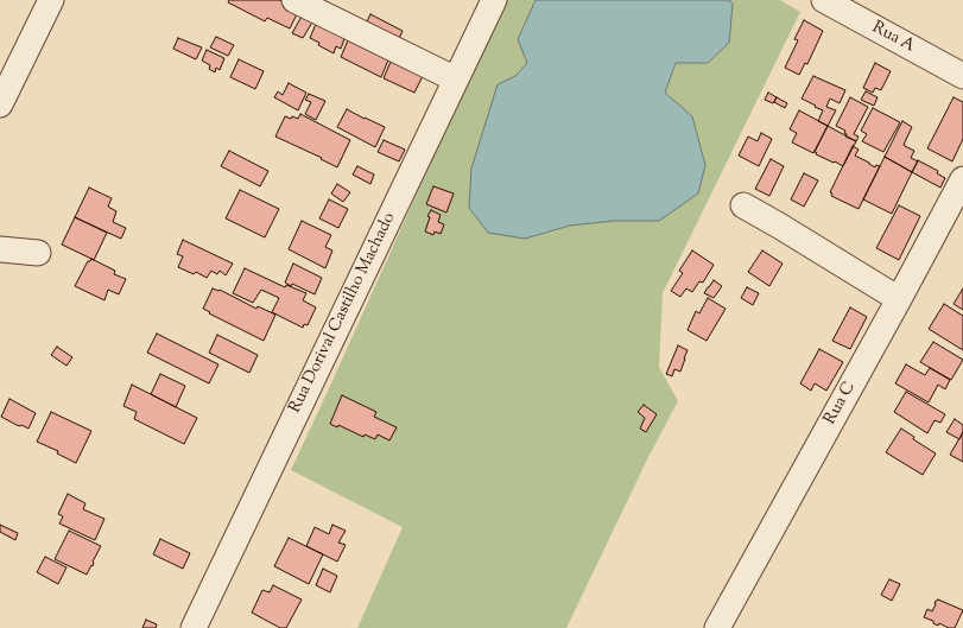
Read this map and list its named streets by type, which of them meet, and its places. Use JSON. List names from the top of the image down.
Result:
{
  "streets": {
    "street": ["Rua A", "Rua Dorival Castilho Machado", "Rua C"]
  }
}
